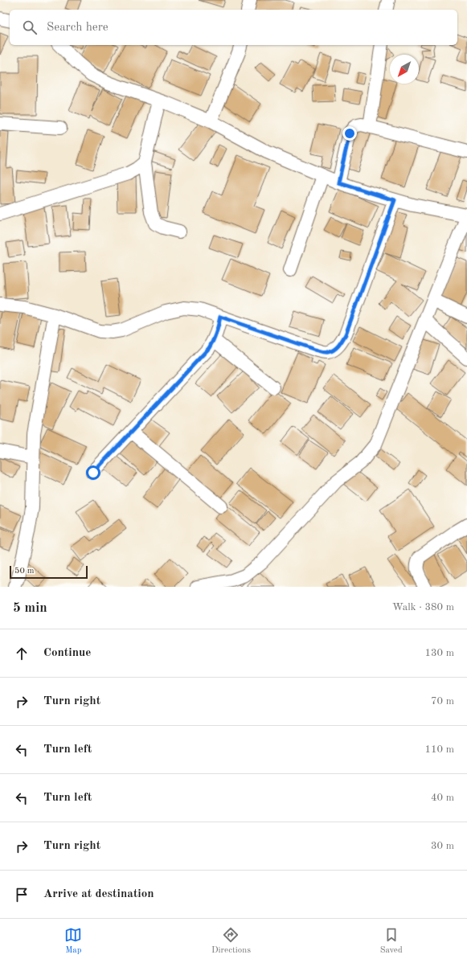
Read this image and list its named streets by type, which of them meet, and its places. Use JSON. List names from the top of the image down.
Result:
{
  "scale_bar": "50 m",
  "north": "bottom left",
  "page": {
    "search": "Search here",
    "scale": "50 m",
    "heading": ["5 min", "Walk · 380 m"],
    "list": [
      ["Continue", "130 m"],
      ["Turn right", "70 m"],
      ["Turn left", "110 m"],
      ["Turn left", "40 m"],
      ["Turn right", "30 m"],
      "Arrive at destination"
    ],
    "nav": ["Map", "Directions", "Saved"]
  }
}
